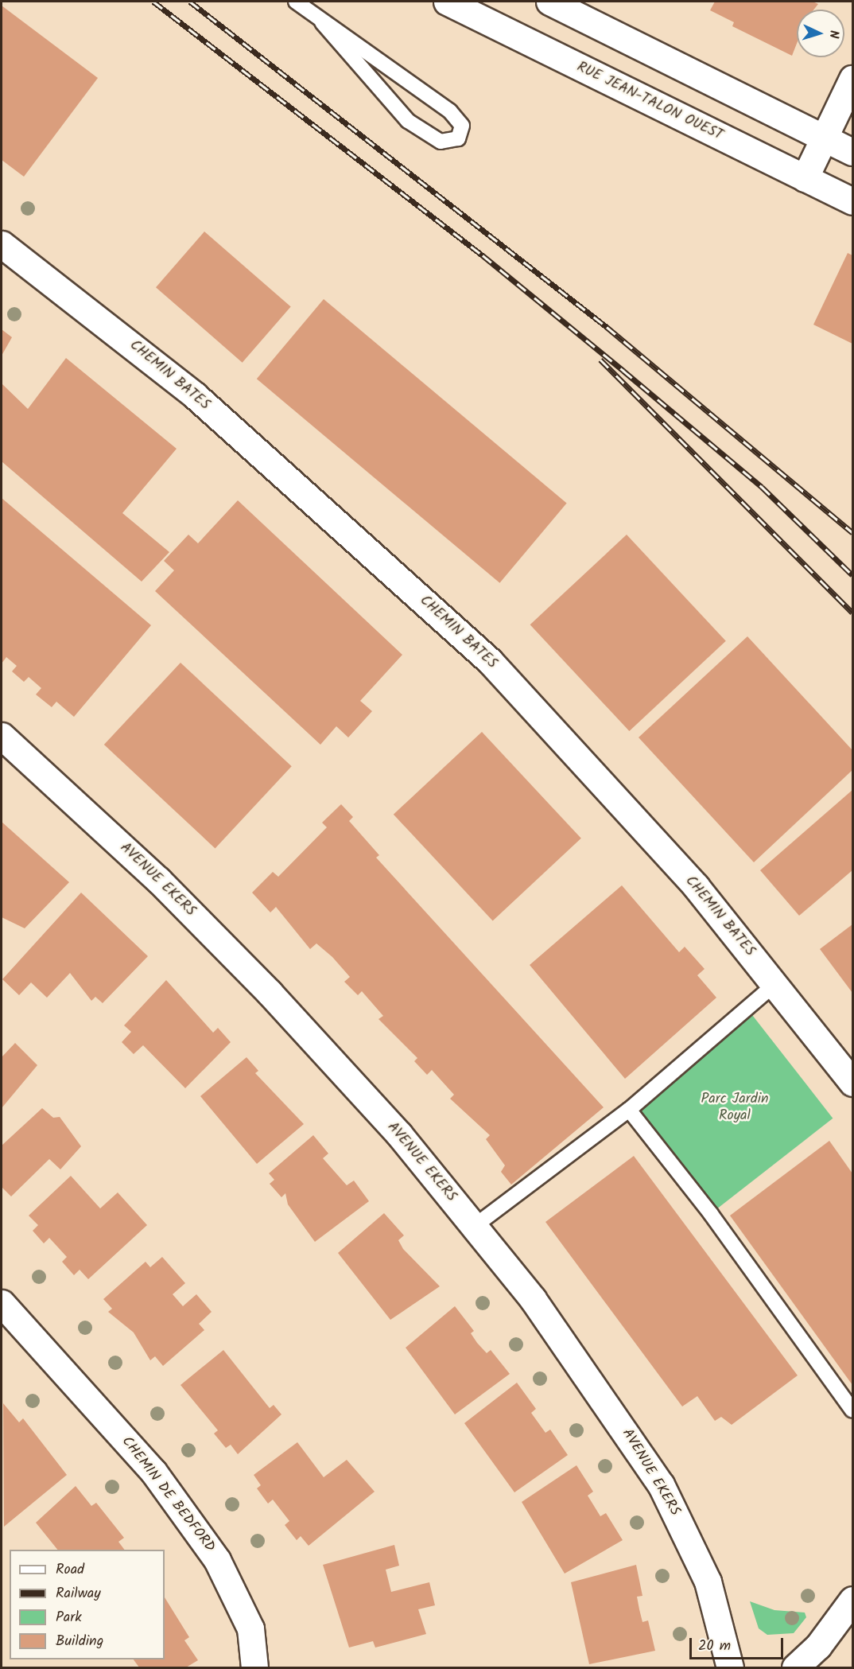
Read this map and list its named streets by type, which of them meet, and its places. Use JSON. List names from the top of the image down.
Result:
{
  "streets": {
    "street": [
      "RUE JEAN-TALON OUEST",
      "CHEMIN BATES",
      "AVENUE EKERS",
      "CHEMIN DE BEDFORD"
    ]
  },
  "parks": ["Parc Jardin Royal"],
  "legend": [
    "Road",
    "Railway",
    "Park",
    "Building"
  ],
  "scale_bar": "20 m",
  "north": "right"
}
